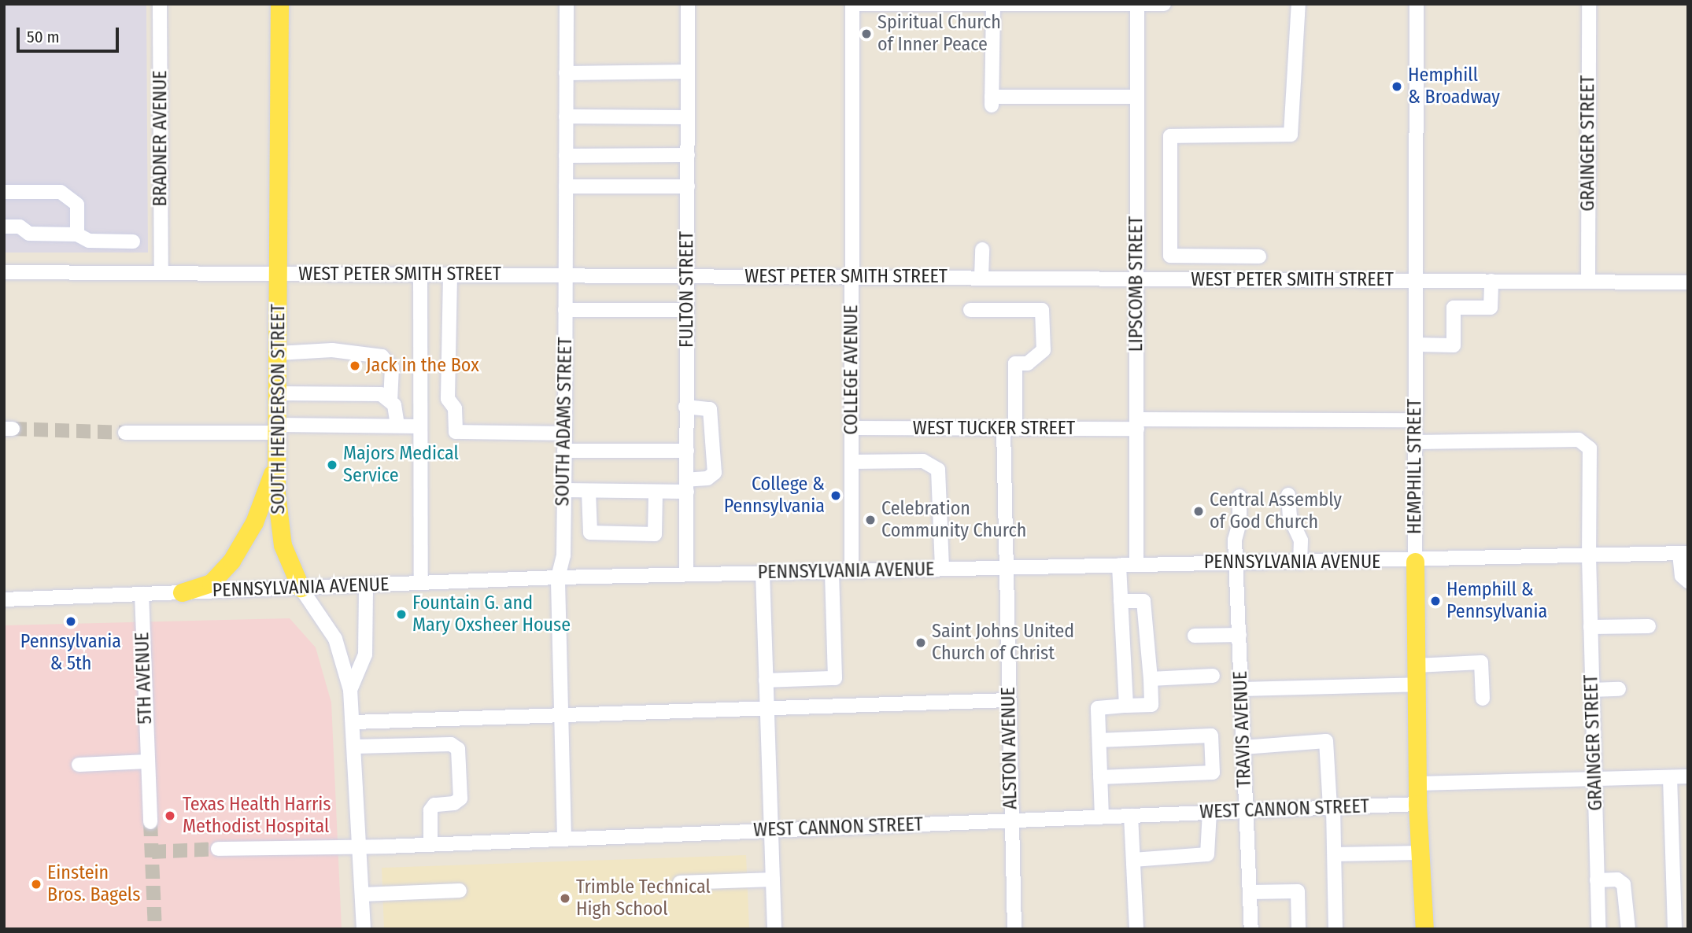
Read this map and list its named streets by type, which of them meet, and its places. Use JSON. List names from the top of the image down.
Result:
{
  "streets": {
    "main road": ["SOUTH HENDERSON STREET", "HEMPHILL STREET"],
    "street": [
      "BRADNER AVENUE",
      "GRAINGER STREET",
      "WEST PETER SMITH STREET",
      "LIPSCOMB STREET",
      "FULTON STREET",
      "COLLEGE AVENUE",
      "SOUTH ADAMS STREET",
      "WEST TUCKER STREET",
      "PENNSYLVANIA AVENUE",
      "5TH AVENUE",
      "TRAVIS AVENUE",
      "ALSTON AVENUE",
      "WEST CANNON STREET"
    ]
  },
  "crossings": [
    ["BRADNER AVENUE", "WEST PETER SMITH STREET"],
    ["GRAINGER STREET", "WEST PETER SMITH STREET"],
    ["GRAINGER STREET", "HEMPHILL STREET"],
    ["GRAINGER STREET", "PENNSYLVANIA AVENUE"],
    ["WEST PETER SMITH STREET", "LIPSCOMB STREET"],
    ["WEST PETER SMITH STREET", "FULTON STREET"],
    ["WEST PETER SMITH STREET", "COLLEGE AVENUE"],
    ["WEST PETER SMITH STREET", "SOUTH HENDERSON STREET"],
    ["WEST PETER SMITH STREET", "SOUTH ADAMS STREET"],
    ["WEST PETER SMITH STREET", "HEMPHILL STREET"],
    ["LIPSCOMB STREET", "WEST TUCKER STREET"],
    ["LIPSCOMB STREET", "PENNSYLVANIA AVENUE"],
    ["FULTON STREET", "PENNSYLVANIA AVENUE"],
    ["COLLEGE AVENUE", "WEST TUCKER STREET"],
    ["COLLEGE AVENUE", "PENNSYLVANIA AVENUE"],
    ["SOUTH HENDERSON STREET", "PENNSYLVANIA AVENUE"],
    ["SOUTH HENDERSON STREET", "WEST CANNON STREET"],
    ["SOUTH ADAMS STREET", "PENNSYLVANIA AVENUE"],
    ["SOUTH ADAMS STREET", "WEST CANNON STREET"],
    ["WEST TUCKER STREET", "HEMPHILL STREET"],
    ["WEST TUCKER STREET", "ALSTON AVENUE"],
    ["HEMPHILL STREET", "PENNSYLVANIA AVENUE"],
    ["HEMPHILL STREET", "WEST CANNON STREET"],
    ["PENNSYLVANIA AVENUE", "5TH AVENUE"],
    ["PENNSYLVANIA AVENUE", "TRAVIS AVENUE"],
    ["PENNSYLVANIA AVENUE", "ALSTON AVENUE"],
    ["TRAVIS AVENUE", "WEST CANNON STREET"],
    ["ALSTON AVENUE", "WEST CANNON STREET"]
  ],
  "places": [
    "Spiritual Church of Inner Peace",
    "Hemphill & Broadway",
    "Jack in the Box",
    "Majors Medical Service",
    "College & Pennsylvania",
    "Central Assembly of God Church",
    "Celebration Community Church",
    "Hemphill & Pennsylvania",
    "Fountain G. and Mary Oxsheer House",
    "Pennsylvania & 5th",
    "Saint Johns United Church of Christ",
    "Texas Health Harris Methodist Hospital",
    "Einstein Bros. Bagels",
    "Trimble Technical High School"
  ],
  "scale_bar": "50 m"
}
